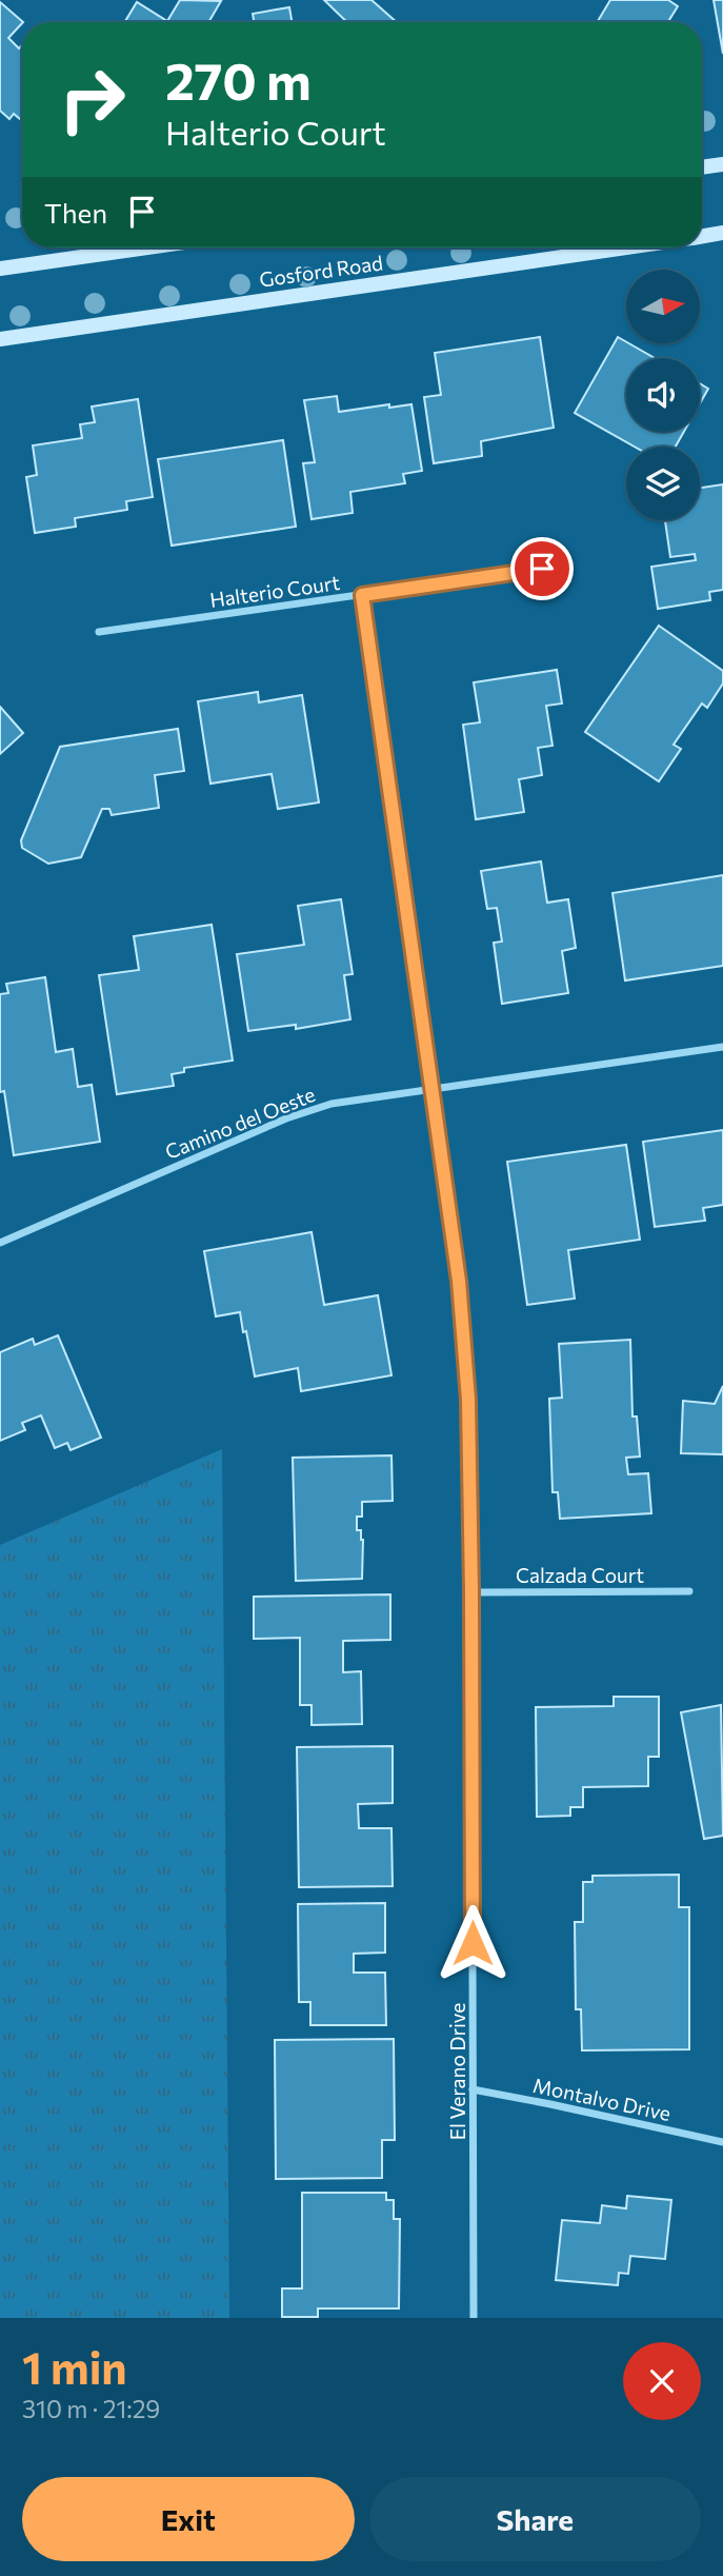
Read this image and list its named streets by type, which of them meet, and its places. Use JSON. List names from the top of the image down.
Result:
{
  "streets": {
    "main road": ["Gosford Road"],
    "street": [
      "Halterio Court",
      "Camino del Oeste",
      "Calzada Court",
      "El Verano Drive",
      "Montalvo Drive"
    ]
  },
  "crossings": [
    ["Halterio Court", "El Verano Drive"],
    ["Camino del Oeste", "El Verano Drive"],
    ["Calzada Court", "El Verano Drive"],
    ["El Verano Drive", "Montalvo Drive"]
  ],
  "north": "right",
  "page": {
    "turn": ["270 m", "Halterio Court"],
    "then": "Then",
    "heading": ["1 min", "310 m · 21:29"],
    "buttons": ["Exit", "Share"]
  }
}
